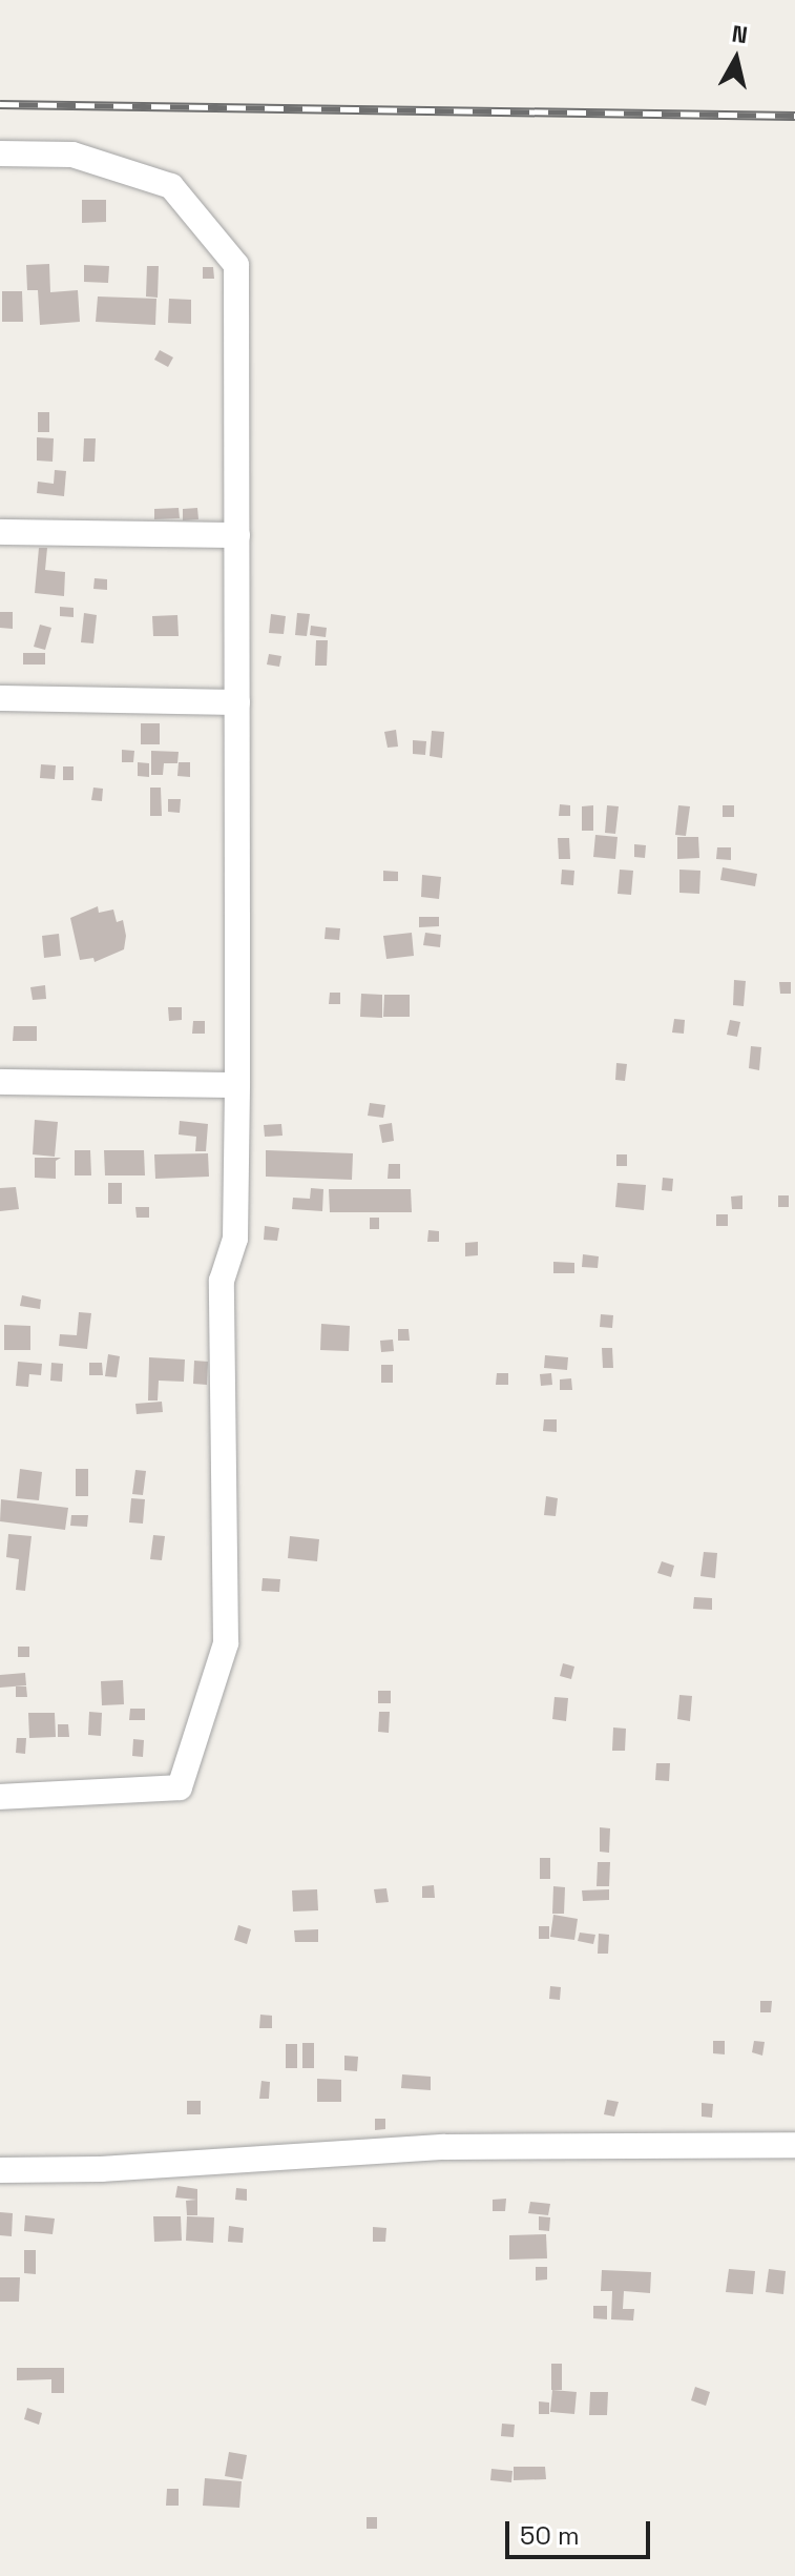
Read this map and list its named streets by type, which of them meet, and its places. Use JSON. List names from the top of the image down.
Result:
{
  "scale_bar": "50 m",
  "north": "top"
}
